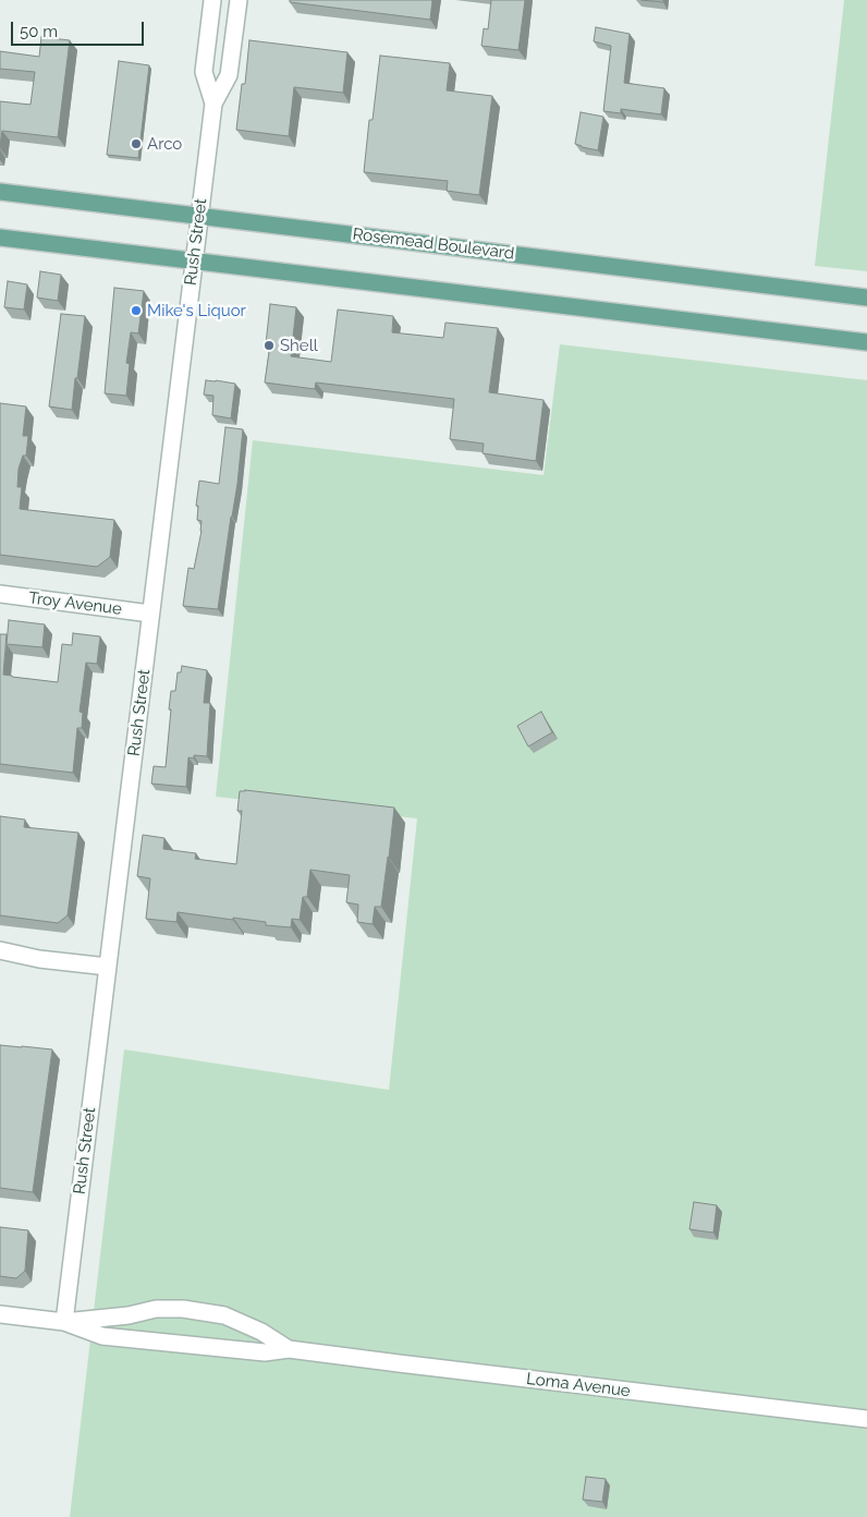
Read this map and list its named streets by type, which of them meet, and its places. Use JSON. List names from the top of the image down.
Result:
{
  "streets": {
    "main road": ["Rosemead Boulevard"],
    "street": ["Rush Street", "Troy Avenue", "Loma Avenue"]
  },
  "crossings": [
    ["Rush Street", "Rosemead Boulevard"],
    ["Rush Street", "Troy Avenue"],
    ["Rush Street", "Loma Avenue"]
  ],
  "places": ["Arco", "Mike's Liquor", "Shell"],
  "scale_bar": "50 m"
}
